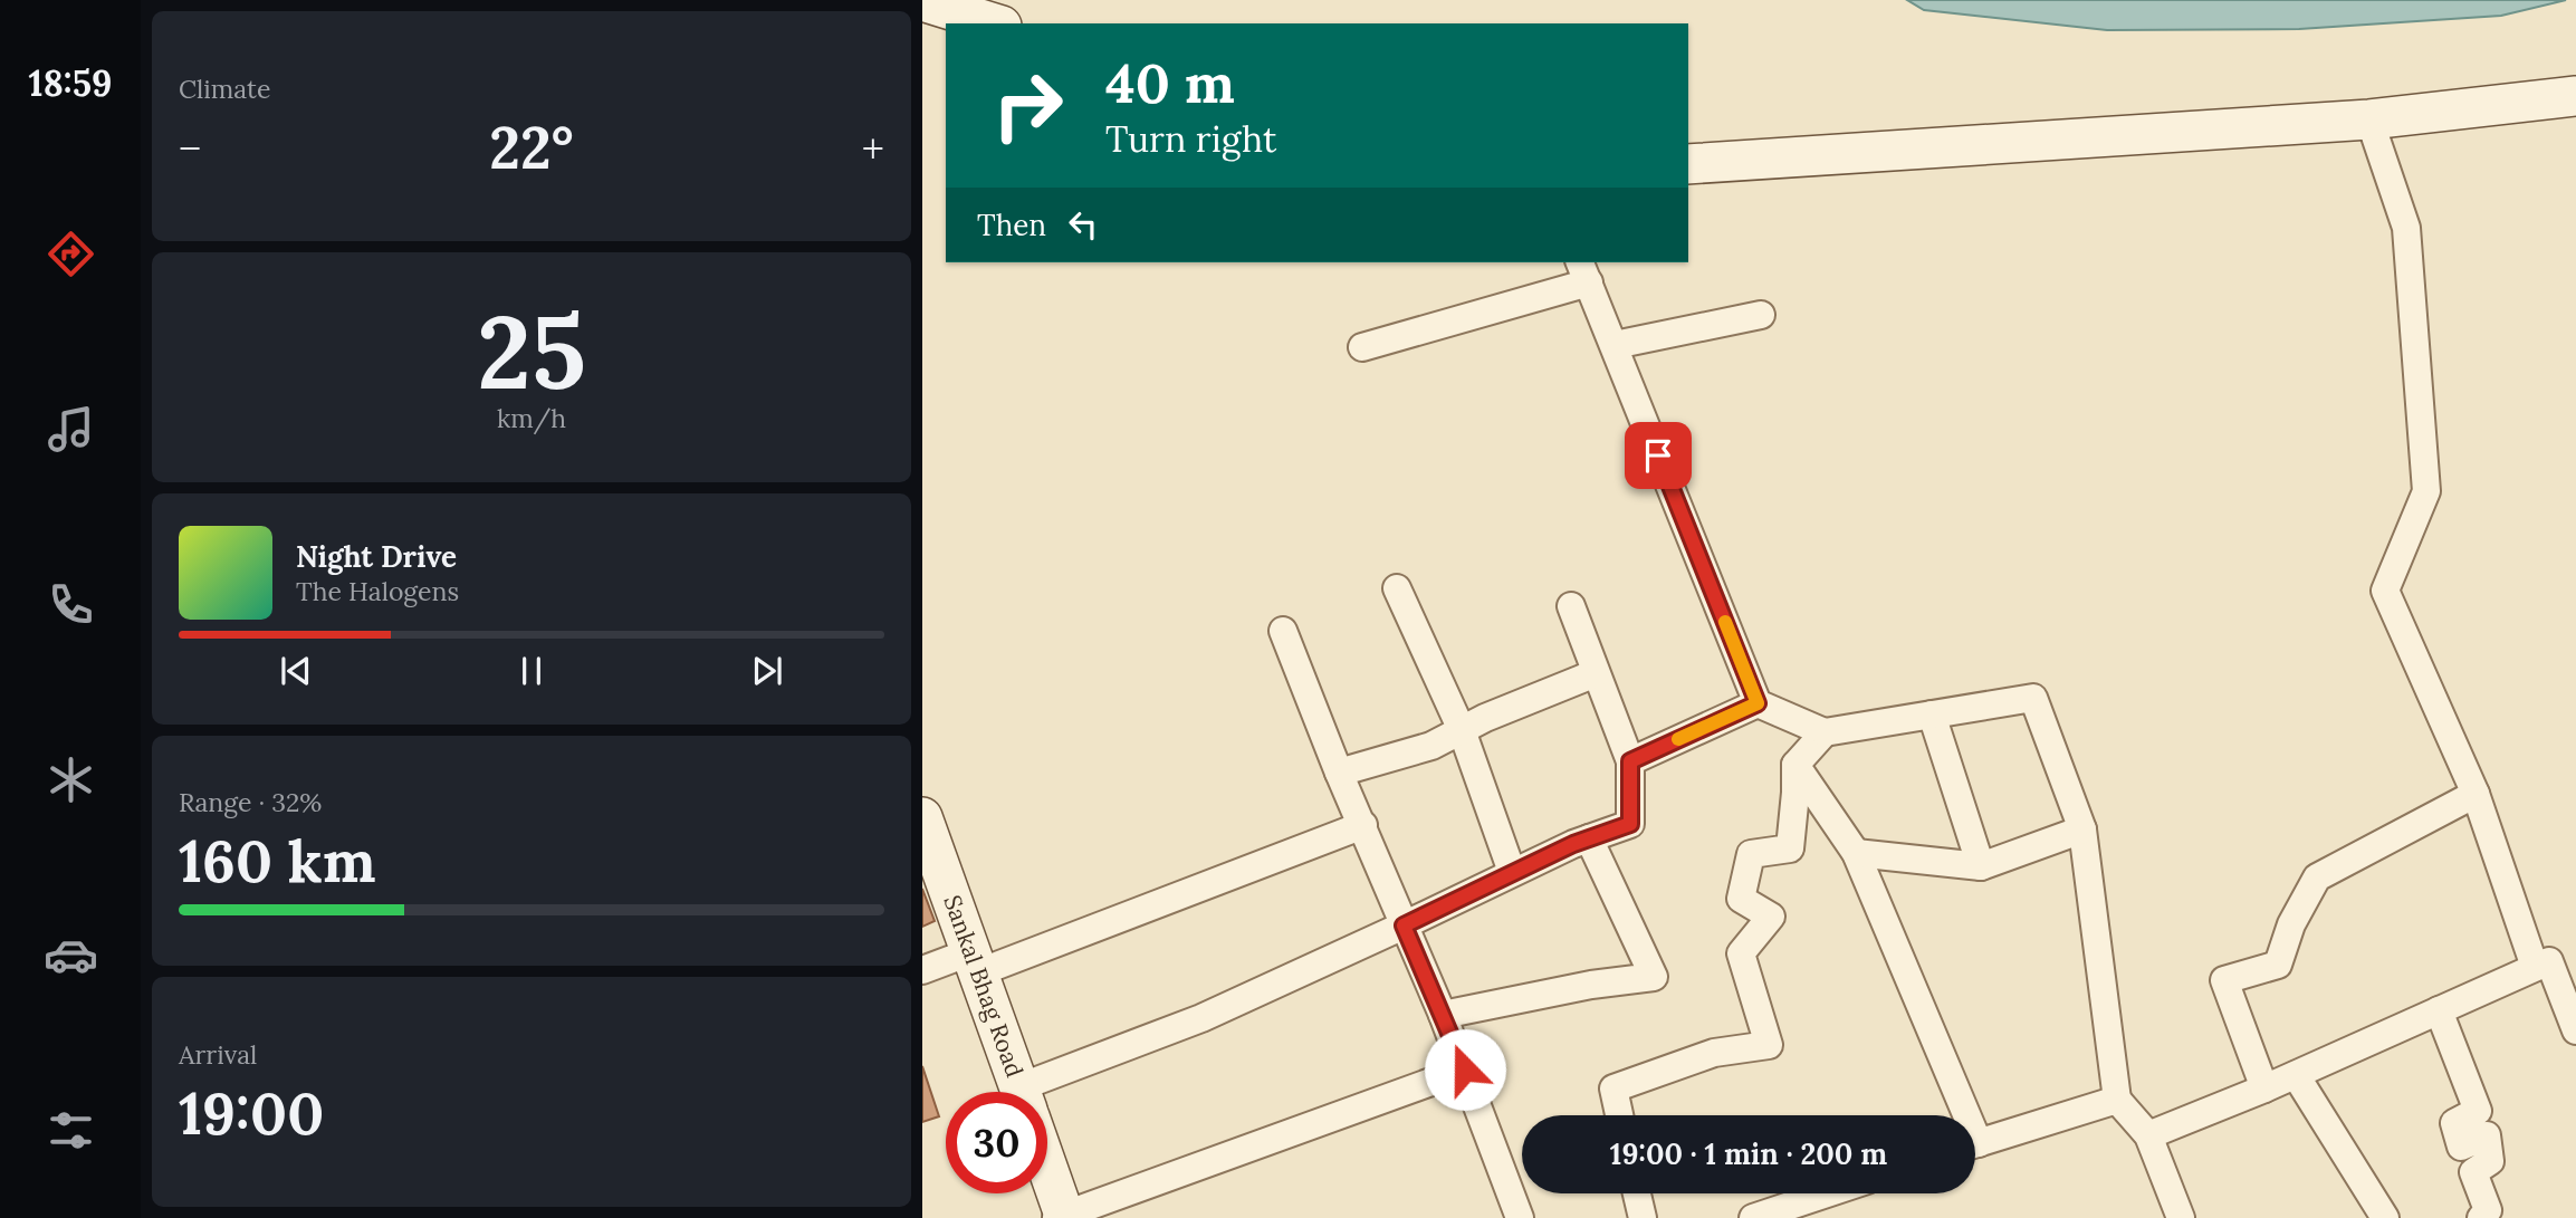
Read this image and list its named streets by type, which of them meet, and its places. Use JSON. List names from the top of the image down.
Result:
{
  "streets": {
    "street": ["Sankal Bhag Road"]
  },
  "page": {
    "tabs": "18:59",
    "tile": [
      "Climate",
      ["25", "km/h"],
      ["Range · 32%", "160 km"],
      ["Arrival", "19:00"]
    ],
    "turn": ["40 m", "Turn right"],
    "heat": ["−", "22°", "+"],
    "then": "Then",
    "song": ["Night Drive", "The Halogens"],
    "limit": "30",
    "trip": "19:00 · 1 min · 200 m"
  }
}
